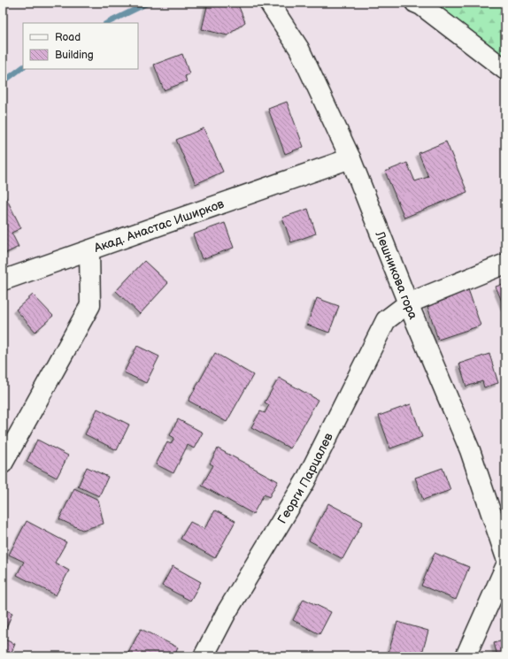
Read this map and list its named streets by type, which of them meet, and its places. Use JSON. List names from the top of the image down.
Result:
{
  "streets": {
    "street": ["Акад. Анастас Иширков", "Лешникова гора", "Георги Парцалев"]
  },
  "crossings": [
    ["Акад. Анастас Иширков", "Лешникова гора"],
    ["Лешникова гора", "Георги Парцалев"]
  ],
  "legend": ["Road", "Building"]
}
